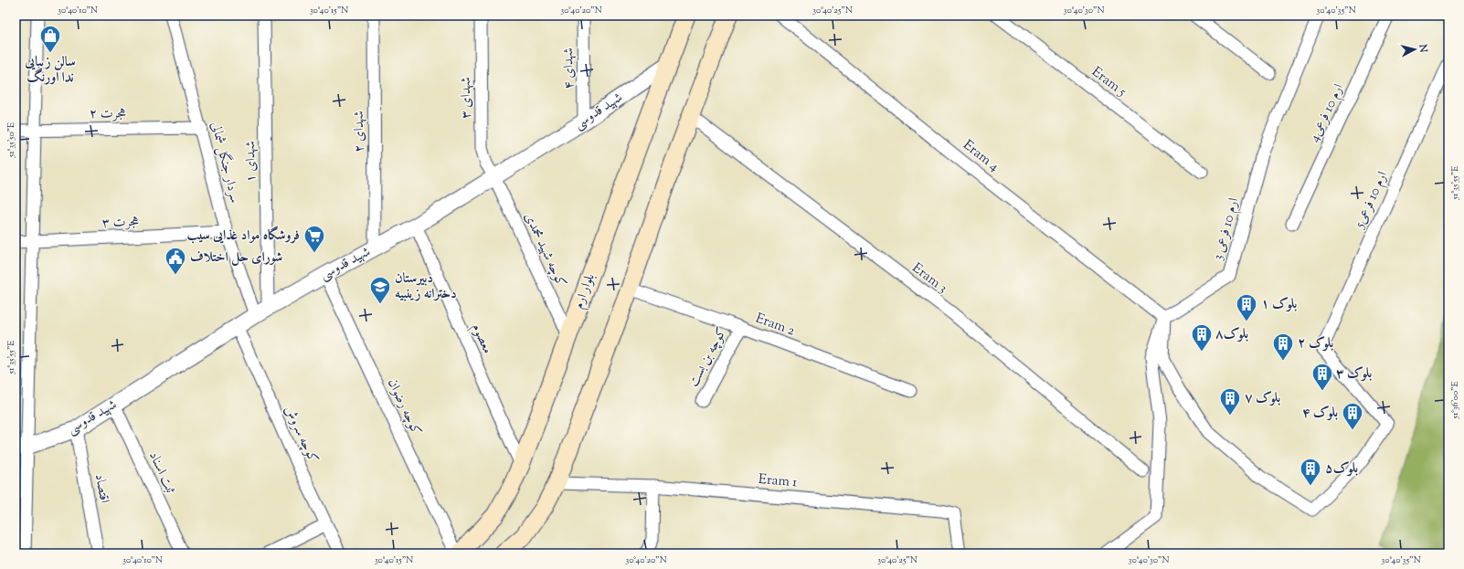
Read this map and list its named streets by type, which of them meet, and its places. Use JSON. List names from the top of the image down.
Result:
{
  "streets": {
    "main road": ["بلوار ارم"],
    "street": [
      "شهدای ۴",
      "Eram 5",
      "شهدای ۳",
      "شهید قدوسی",
      "ارم 10 فرعی4",
      "هجرت ۲",
      "شهدای ۲",
      "Eram 4",
      "شهدای ۱",
      "سردار جنگل شمالی",
      "ارم 10 فرعی5",
      "هجرت ۳",
      "ارم 10 فرعی 3",
      "کوچه شهید محمدی",
      "Eram 3",
      "Eram 2",
      "معصوم",
      "کوچه بن بست",
      "کوچه رضوان",
      "کوچه سروش",
      "ثبت اسناد",
      "Eram 1",
      "اقتصاد"
    ]
  },
  "crossings": [
    ["شهدای ۴", "شهید قدوسی"],
    ["شهدای ۳", "شهید قدوسی"],
    ["شهدای ۳", "کوچه شهید محمدی"],
    ["شهید قدوسی", "شهدای ۲"],
    ["شهید قدوسی", "شهدای ۱"],
    ["شهید قدوسی", "سردار جنگل شمالی"],
    ["شهید قدوسی", "کوچه شهید محمدی"],
    ["شهید قدوسی", "بلوار ارم"],
    ["شهید قدوسی", "معصوم"],
    ["شهید قدوسی", "کوچه رضوان"],
    ["شهید قدوسی", "کوچه سروش"],
    ["شهید قدوسی", "ثبت اسناد"],
    ["شهید قدوسی", "اقتصاد"],
    ["هجرت ۲", "سردار جنگل شمالی"],
    ["Eram 4", "ارم 10 فرعی5"],
    ["Eram 4", "ارم 10 فرعی 3"],
    ["شهدای ۱", "سردار جنگل شمالی"],
    ["سردار جنگل شمالی", "هجرت ۳"],
    ["ارم 10 فرعی5", "ارم 10 فرعی 3"],
    ["کوچه شهید محمدی", "بلوار ارم"],
    ["بلوار ارم", "معصوم"],
    ["Eram 2", "کوچه بن بست"]
  ],
  "places": {
    "shop": ["سالن زیبایی ندا اورنگ"],
    "supermarket": ["فروشگاه مواد غذایی سیب"],
    "public building": ["شورای حل اختلاف"],
    "school or university": ["دبیرستان دخترانه زینبیه"],
    "building": [
      "بلوک ۱",
      "بلوک۸",
      "بلوک ۲",
      "بلوک ۳",
      "بلوک ۷",
      "بلوک ۴",
      "بلوک۵"
    ]
  },
  "north": "right",
  "coordinates": [
    "30°40'10\"N",
    "30°40'15\"N",
    "30°40'20\"N",
    "30°40'25\"N",
    "30°40'30\"N",
    "30°40'35\"N",
    "51°35'50\"E",
    "51°35'55\"E",
    "51°36'00\"E"
  ]
}
